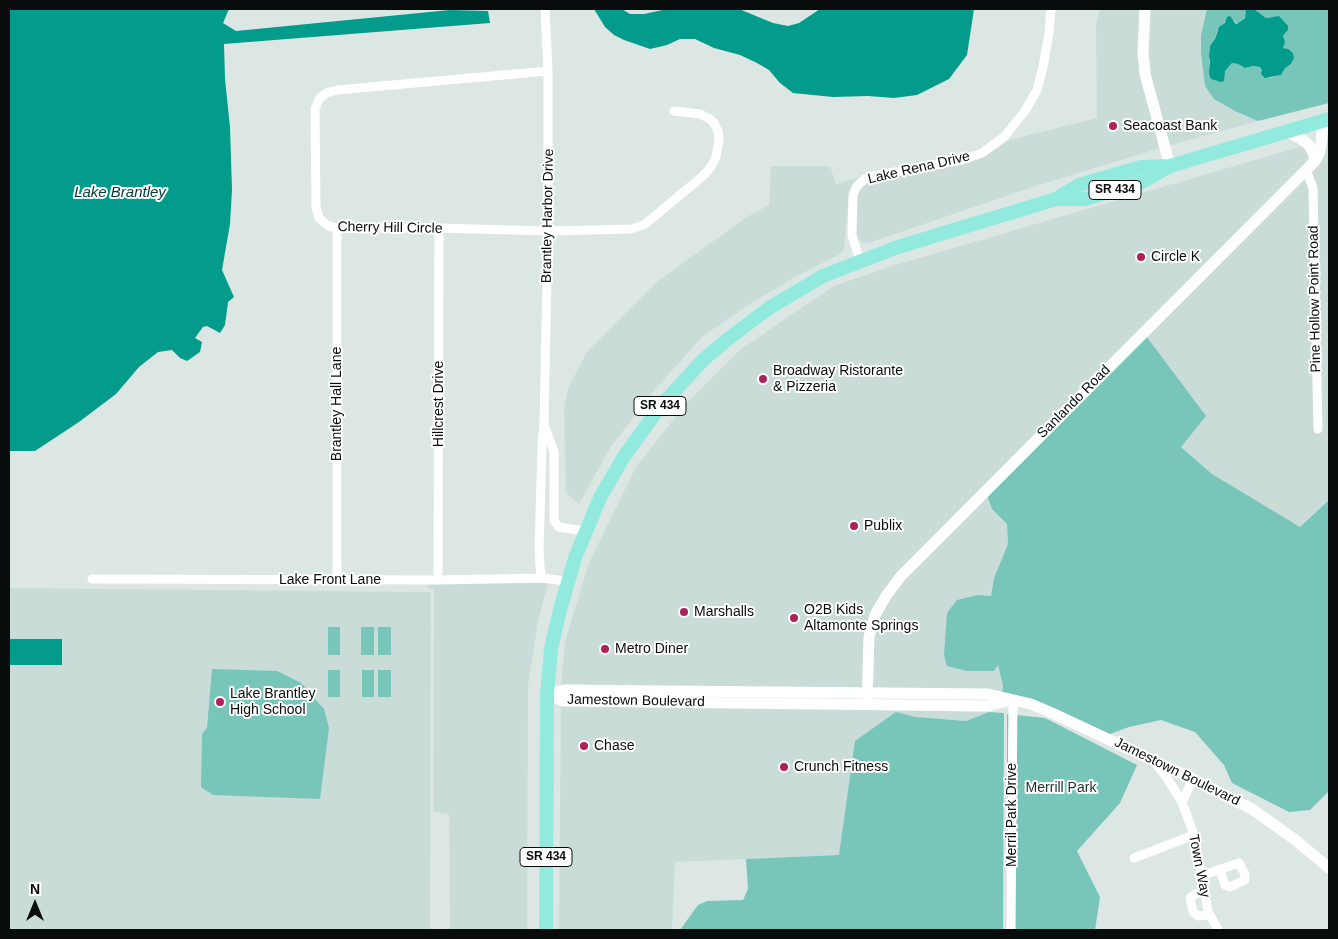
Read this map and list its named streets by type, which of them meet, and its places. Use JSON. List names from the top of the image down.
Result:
{
  "streets": {
    "main road": ["SR 434"],
    "street": [
      "Lake Rena Drive",
      "Brantley Harbor Drive",
      "Cherry Hill Circle",
      "Pine Hollow Point Road",
      "Sanlando Road",
      "Brantley Hall Lane",
      "Hillcrest Drive",
      "Lake Front Lane",
      "Jamestown Boulevard",
      "Merril Park Drive",
      "Town Way"
    ]
  },
  "crossings": [
    ["Lake Rena Drive", "SR 434"],
    ["SR 434", "Brantley Harbor Drive"],
    ["SR 434", "Sanlando Road"],
    ["SR 434", "Lake Front Lane"],
    ["SR 434", "Jamestown Boulevard"],
    ["Brantley Harbor Drive", "Cherry Hill Circle"],
    ["Brantley Harbor Drive", "Lake Front Lane"],
    ["Cherry Hill Circle", "Brantley Hall Lane"],
    ["Cherry Hill Circle", "Hillcrest Drive"],
    ["Pine Hollow Point Road", "Sanlando Road"],
    ["Sanlando Road", "Jamestown Boulevard"],
    ["Brantley Hall Lane", "Lake Front Lane"],
    ["Hillcrest Drive", "Lake Front Lane"],
    ["Jamestown Boulevard", "Merril Park Drive"],
    ["Jamestown Boulevard", "Town Way"]
  ],
  "water": ["Lake Brantley"],
  "parks": ["Merrill Park"],
  "places": [
    "Seacoast Bank",
    "Circle K",
    "Broadway Ristorante & Pizzeria",
    "Publix",
    "Marshalls",
    "O2B Kids Altamonte Springs",
    "Metro Diner",
    "Lake Brantley High School",
    "Chase",
    "Crunch Fitness"
  ],
  "north": "top"
}
